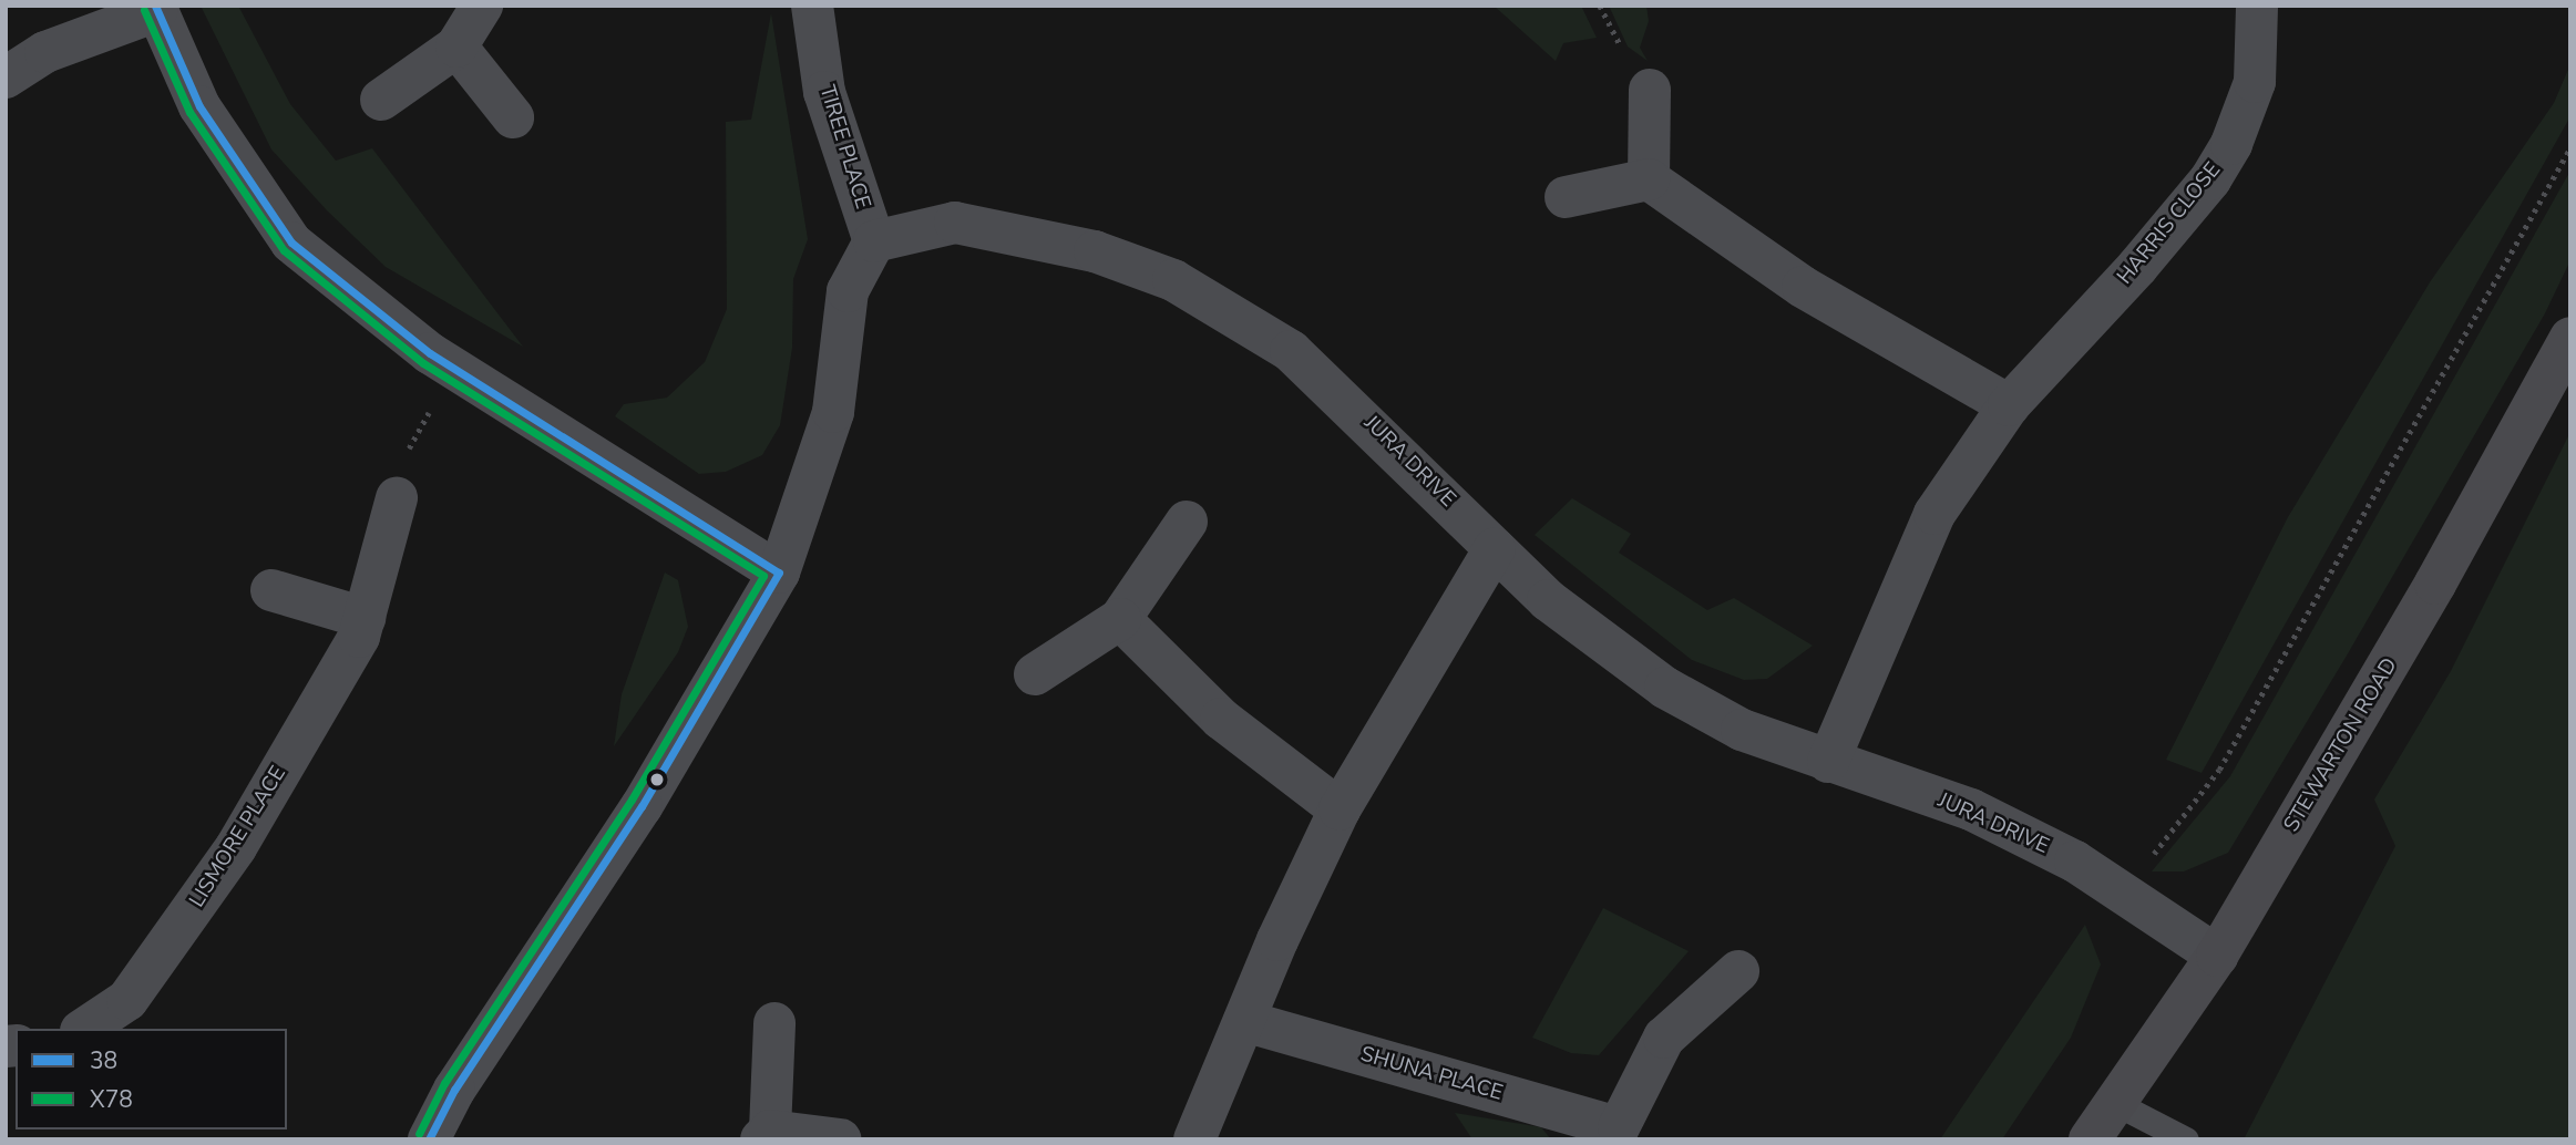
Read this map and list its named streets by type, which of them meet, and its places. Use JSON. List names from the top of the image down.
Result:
{
  "streets": {
    "main road": ["STEWARTON ROAD"],
    "street": [
      "TIREE PLACE",
      "HARRIS CLOSE",
      "JURA DRIVE",
      "LISMORE PLACE",
      "SHUNA PLACE"
    ]
  },
  "crossings": [
    ["TIREE PLACE", "JURA DRIVE"],
    ["HARRIS CLOSE", "JURA DRIVE"],
    ["JURA DRIVE", "STEWARTON ROAD"]
  ],
  "lines": ["transit line 38", "transit line X78"],
  "legend": ["38", "X78"]
}
